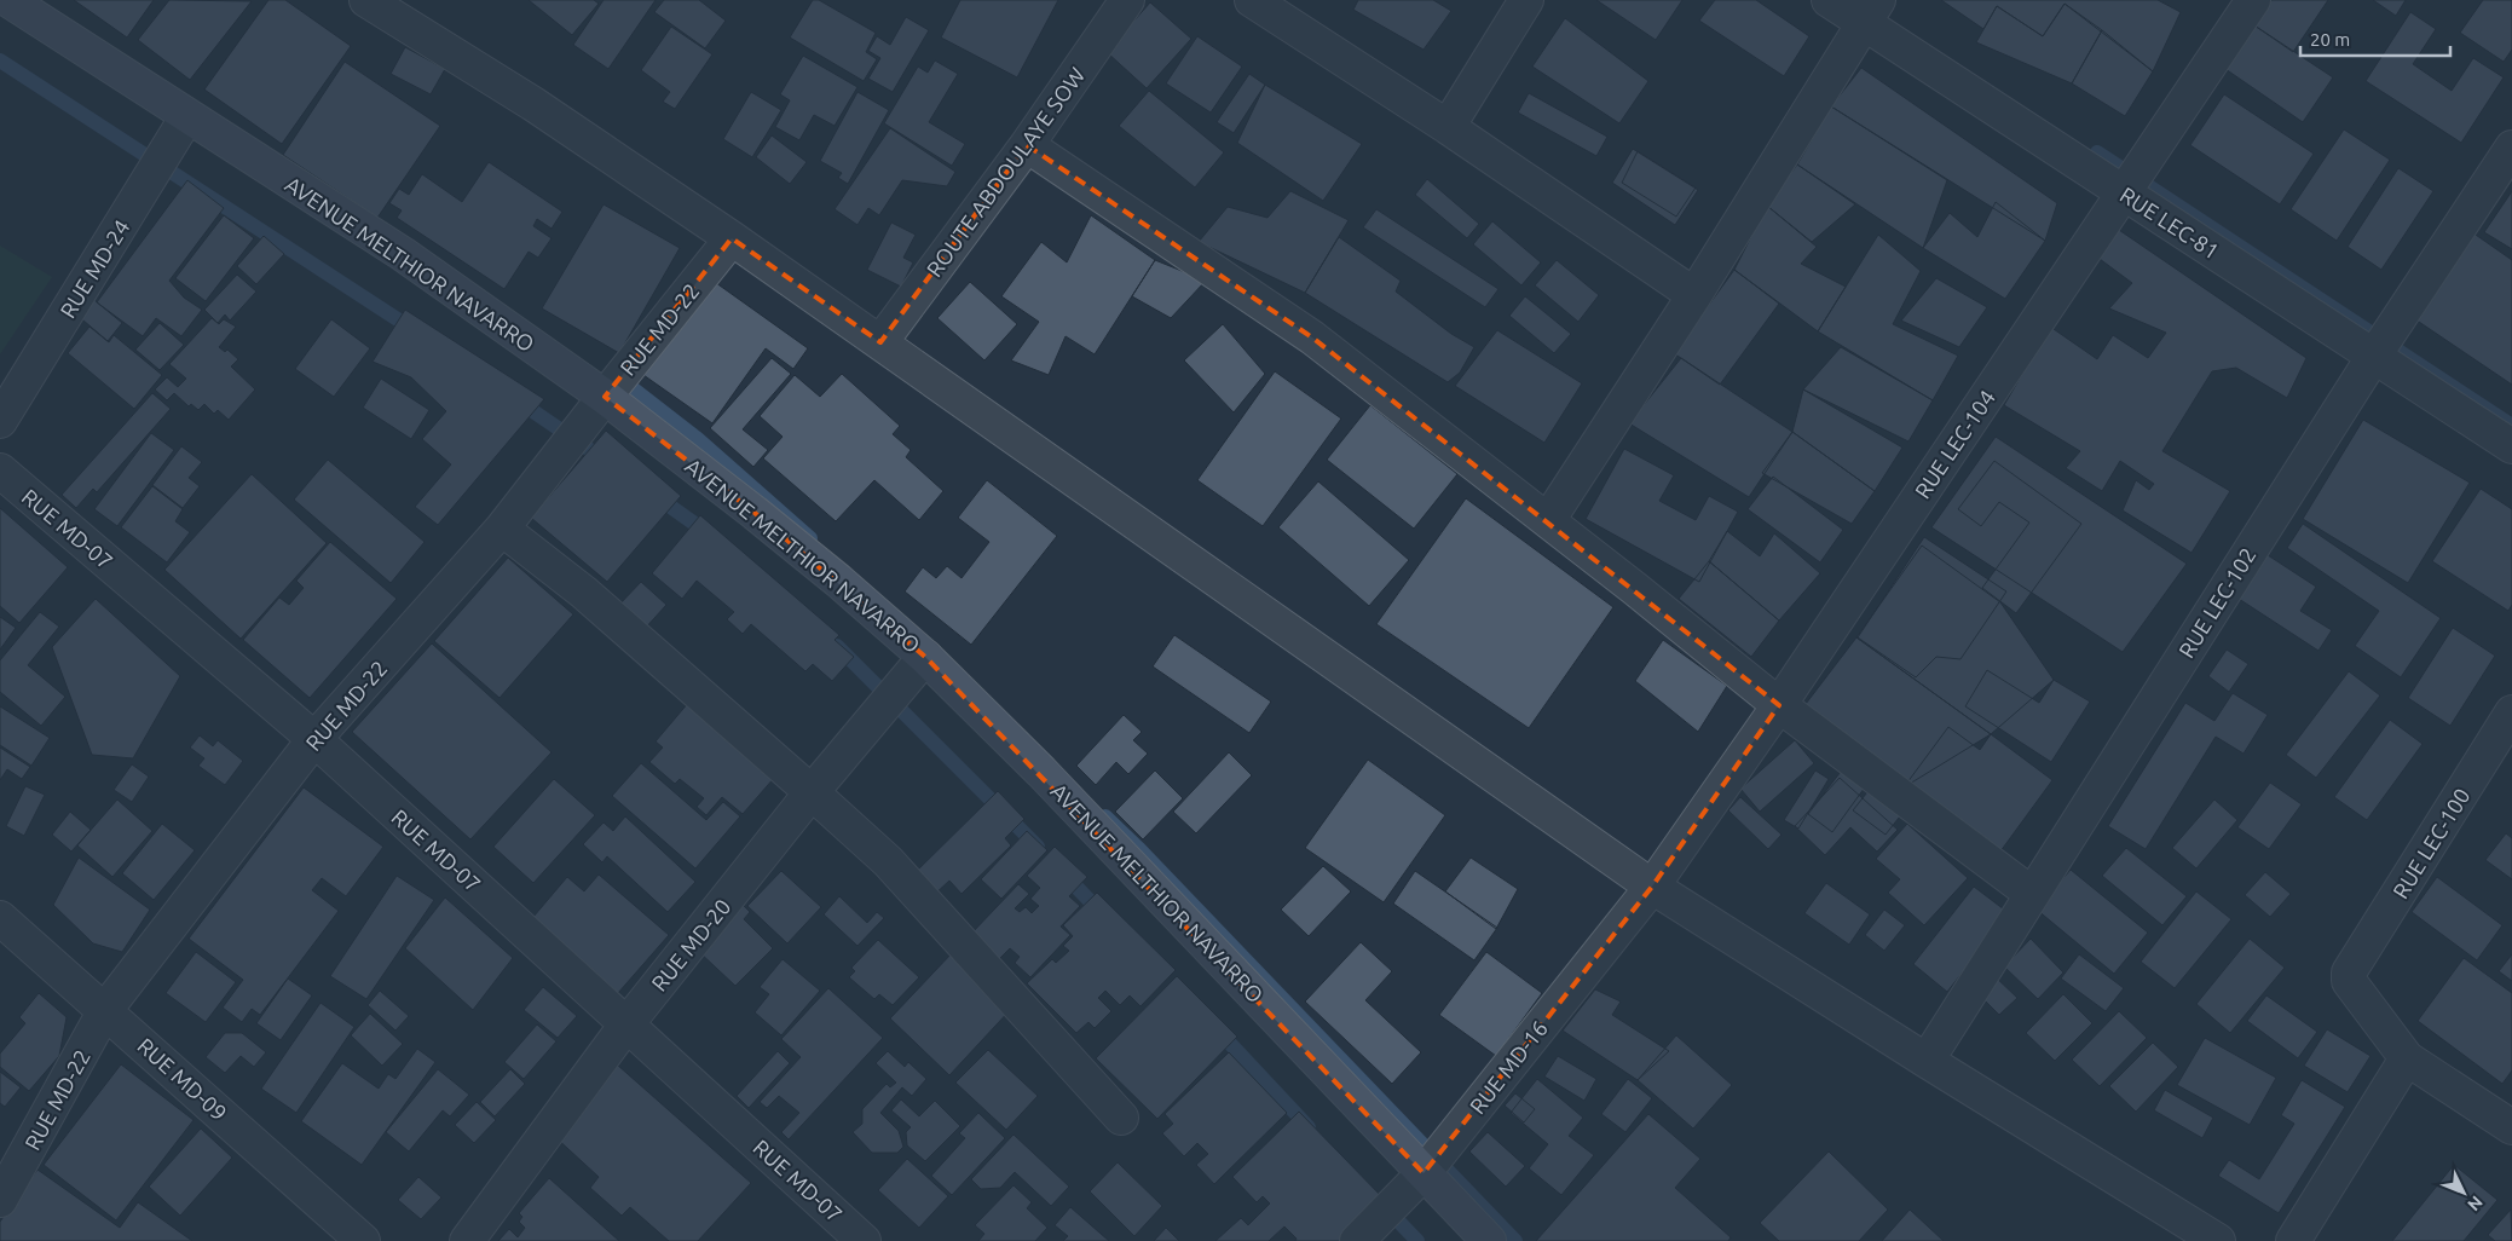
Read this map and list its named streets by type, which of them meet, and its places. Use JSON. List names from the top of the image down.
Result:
{
  "streets": {
    "street": [
      "ROUTE ABDOULAYE SOW",
      "RUE LEC-81",
      "AVENUE MELTHIOR NAVARRO",
      "RUE MD-24",
      "RUE MD-22",
      "RUE LEC-104",
      "RUE MD-07",
      "RUE LEC-102",
      "RUE LEC-100",
      "RUE MD-20",
      "RUE MD-16",
      "RUE MD-09"
    ]
  },
  "crossings": [
    ["RUE LEC-81", "RUE LEC-104"],
    ["RUE LEC-81", "RUE LEC-102"],
    ["AVENUE MELTHIOR NAVARRO", "RUE MD-24"],
    ["AVENUE MELTHIOR NAVARRO", "RUE MD-22"],
    ["AVENUE MELTHIOR NAVARRO", "RUE MD-20"],
    ["AVENUE MELTHIOR NAVARRO", "RUE MD-16"],
    ["RUE MD-22", "RUE MD-07"],
    ["RUE MD-22", "RUE MD-09"],
    ["RUE LEC-104", "RUE MD-16"],
    ["RUE MD-07", "RUE MD-20"]
  ],
  "scale_bar": "20 m",
  "north": "bottom right"
}
